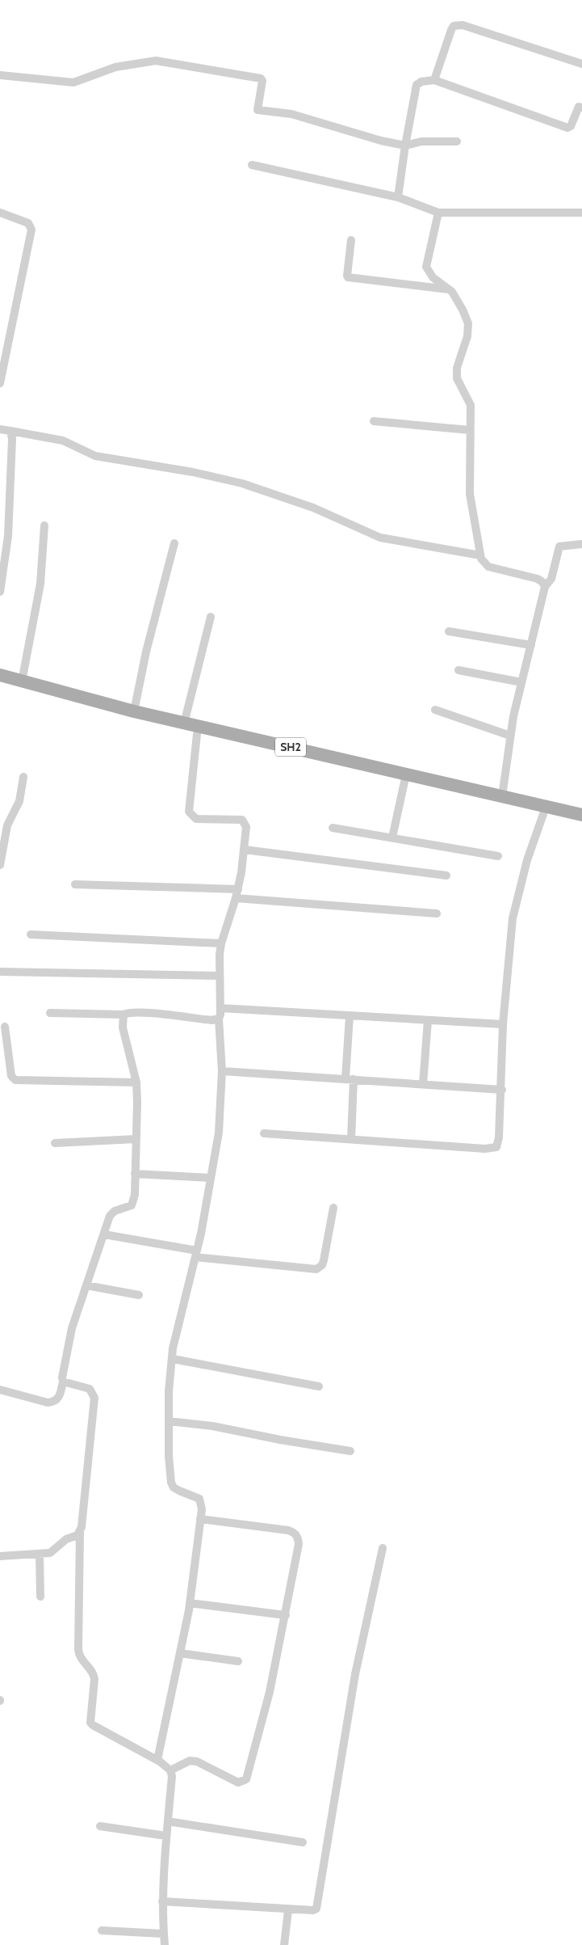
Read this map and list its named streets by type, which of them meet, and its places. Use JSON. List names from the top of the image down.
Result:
{
  "streets": {
    "main road": ["SH2"]
  }
}
